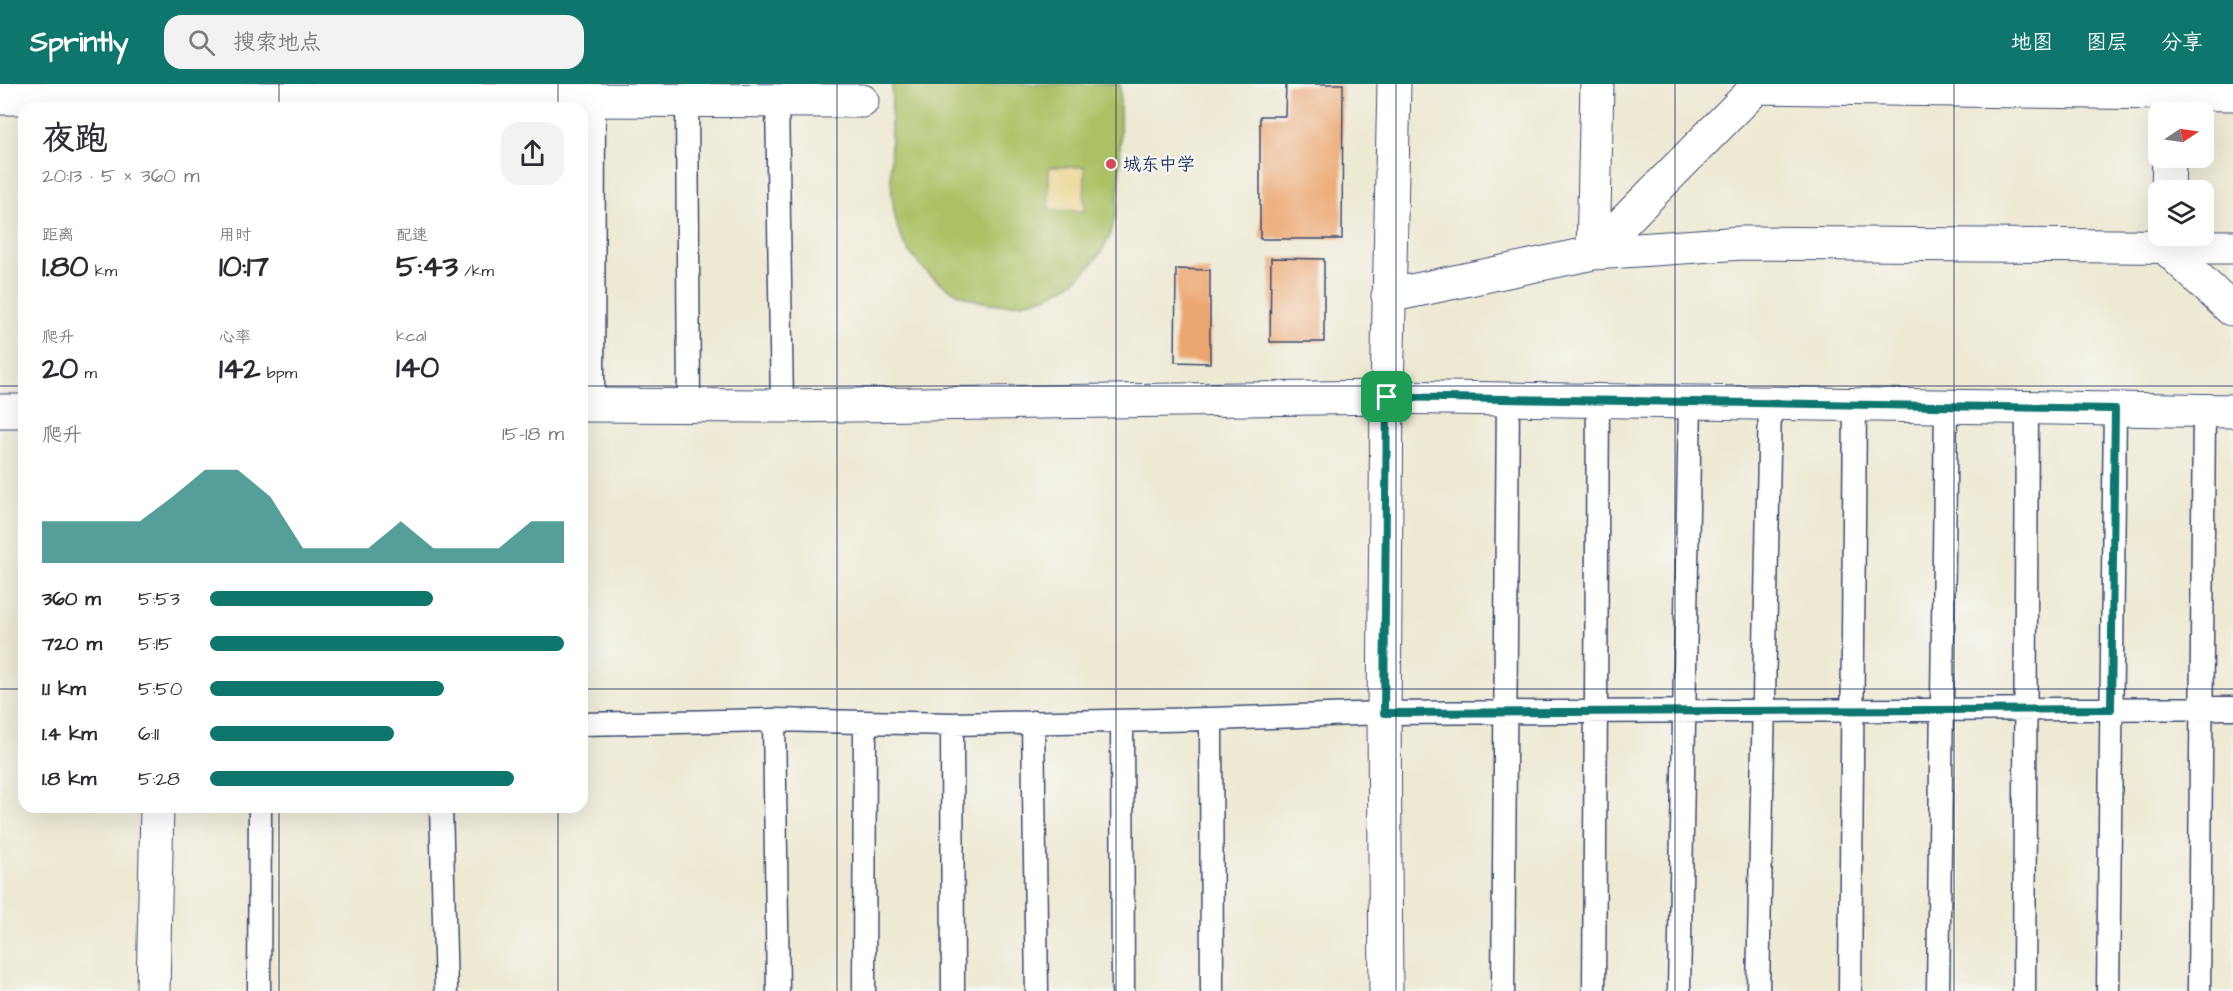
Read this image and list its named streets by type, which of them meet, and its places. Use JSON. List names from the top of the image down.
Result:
{
  "places": ["城东中学"],
  "north": "right",
  "page": {
    "header": "Sprintly",
    "search": "搜索地点",
    "nav": ["地图", "图层", "分享"],
    "heading": ["夜跑", "20:13 · 5 × 360 m"],
    "stats": [
      ["距离", "1.80 km"],
      ["用时", "10:17"],
      ["配速", "5:43 /km"],
      ["爬升", "20 m"],
      ["心率", "142 bpm"],
      ["kcal", "140"]
    ],
    "chart": ["爬升", "15–18 m"],
    "list": [
      {
        "name": "360 m",
        "note": "5:53"
      },
      {
        "name": "720 m",
        "note": "5:15"
      },
      {
        "name": "1.1 km",
        "note": "5:50"
      },
      {
        "name": "1.4 km",
        "note": "6:11"
      },
      {
        "name": "1.8 km",
        "note": "5:28"
      }
    ]
  }
}
